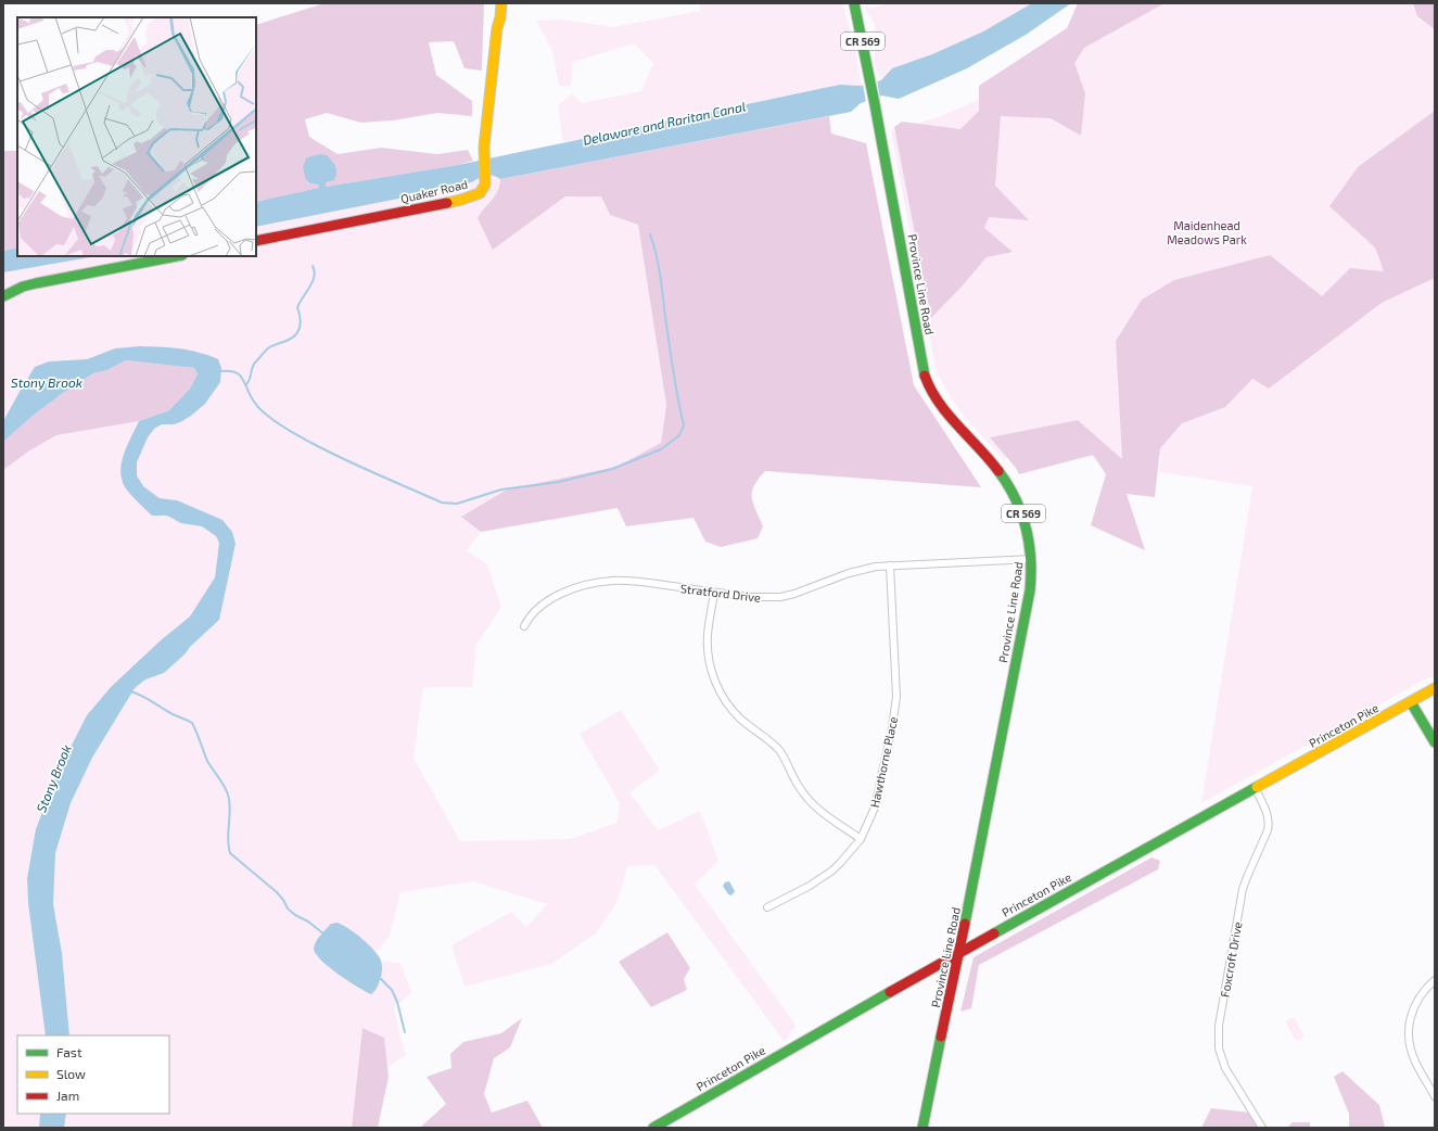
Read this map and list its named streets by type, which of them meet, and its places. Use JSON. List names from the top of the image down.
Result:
{
  "streets": {
    "main road": [
      "CR 569",
      "Quaker Road",
      "Province Line Road",
      "Princeton Pike"
    ],
    "street": ["Stratford Drive", "Hawthorne Place", "Foxcroft Drive"]
  },
  "crossings": [
    ["Province Line Road", "Stratford Drive"],
    ["Province Line Road", "Princeton Pike"],
    ["Stratford Drive", "Hawthorne Place"],
    ["Princeton Pike", "Foxcroft Drive"]
  ],
  "water": ["Delaware and Raritan Canal", "Stony Brook"],
  "parks": ["Maidenhead Meadows Park"],
  "legend": ["Fast", "Slow", "Jam"]
}
